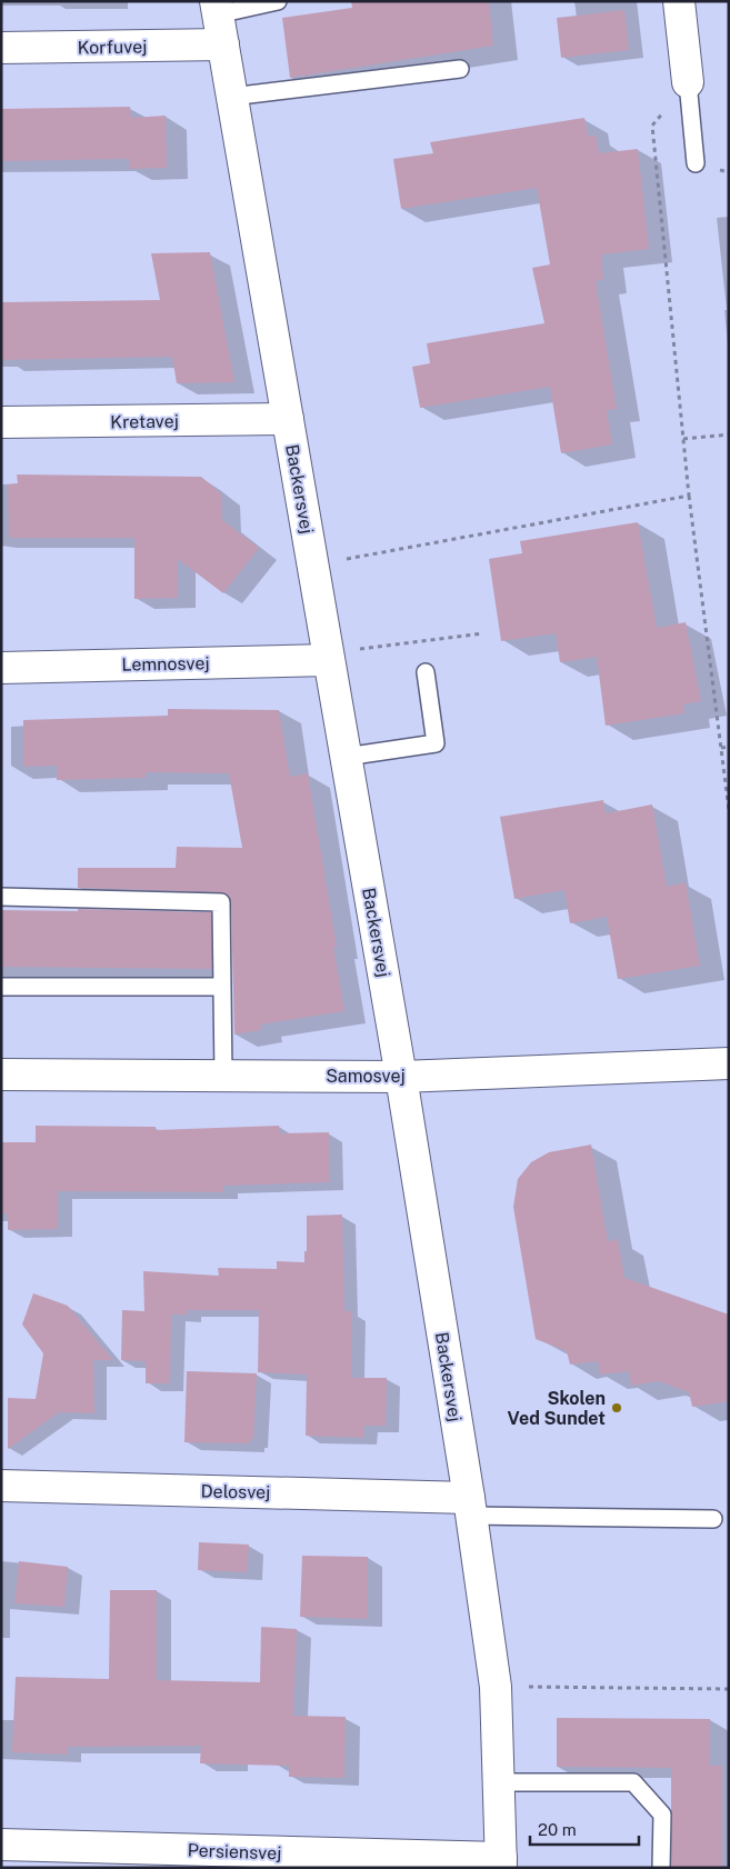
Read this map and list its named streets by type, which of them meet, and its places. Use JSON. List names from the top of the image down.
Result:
{
  "streets": {
    "street": [
      "Korfuvej",
      "Kretavej",
      "Backersvej",
      "Lemnosvej",
      "Samosvej",
      "Delosvej",
      "Persiensvej"
    ]
  },
  "crossings": [
    ["Korfuvej", "Backersvej"],
    ["Kretavej", "Backersvej"],
    ["Backersvej", "Lemnosvej"],
    ["Backersvej", "Samosvej"],
    ["Backersvej", "Delosvej"],
    ["Backersvej", "Persiensvej"]
  ],
  "places": ["Skolen Ved Sundet"],
  "scale_bar": "20 m"
}
